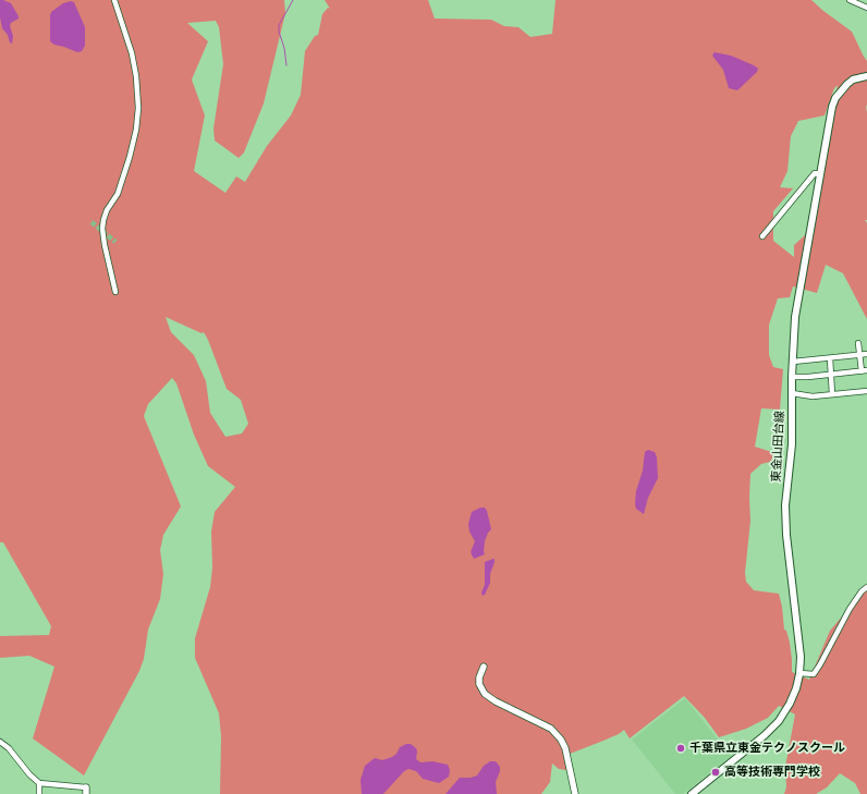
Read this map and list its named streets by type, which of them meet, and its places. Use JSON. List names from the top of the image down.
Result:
{
  "streets": {
    "main road": ["東金山田台線"]
  },
  "places": ["千葉県立東金テクノスクール", "高等技術専門学校"]
}
